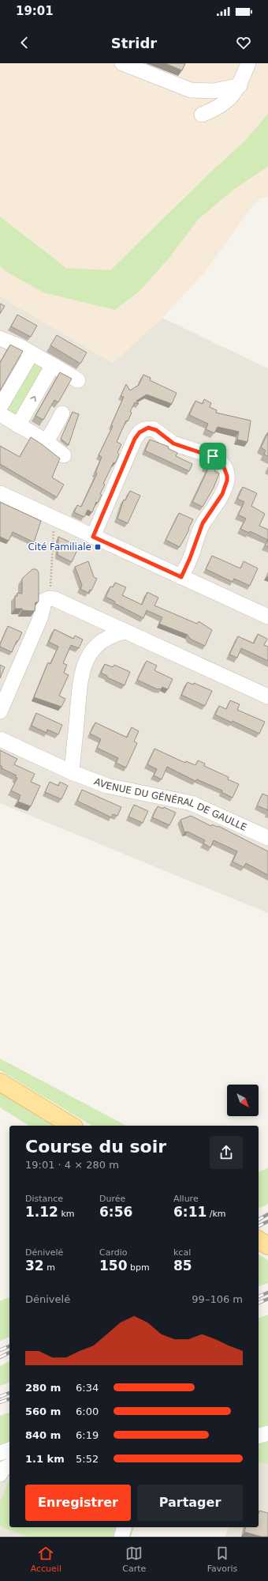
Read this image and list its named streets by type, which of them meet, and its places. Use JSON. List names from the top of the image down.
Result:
{
  "streets": {
    "street": ["AVENUE DU GÉNÉRAL DE GAULLE"]
  },
  "places": {
    "transit": ["Cité Familiale"]
  },
  "north": "bottom right",
  "page": {
    "status": "19:01",
    "header": "Stridr",
    "heading": ["Course du soir", "19:01 · 4 × 280 m"],
    "stats": [
      ["Distance", "1.12 km"],
      ["Durée", "6:56"],
      ["Allure", "6:11 /km"],
      ["Dénivelé", "32 m"],
      ["Cardio", "150 bpm"],
      ["kcal", "85"]
    ],
    "chart": ["Dénivelé", "99–106 m"],
    "list": [
      {
        "name": "280 m",
        "note": "6:34"
      },
      {
        "name": "560 m",
        "note": "6:00"
      },
      {
        "name": "840 m",
        "note": "6:19"
      },
      {
        "name": "1.1 km",
        "note": "5:52"
      }
    ],
    "buttons": ["Enregistrer", "Partager"],
    "tabs": ["Accueil", "Carte", "Favoris"]
  }
}
